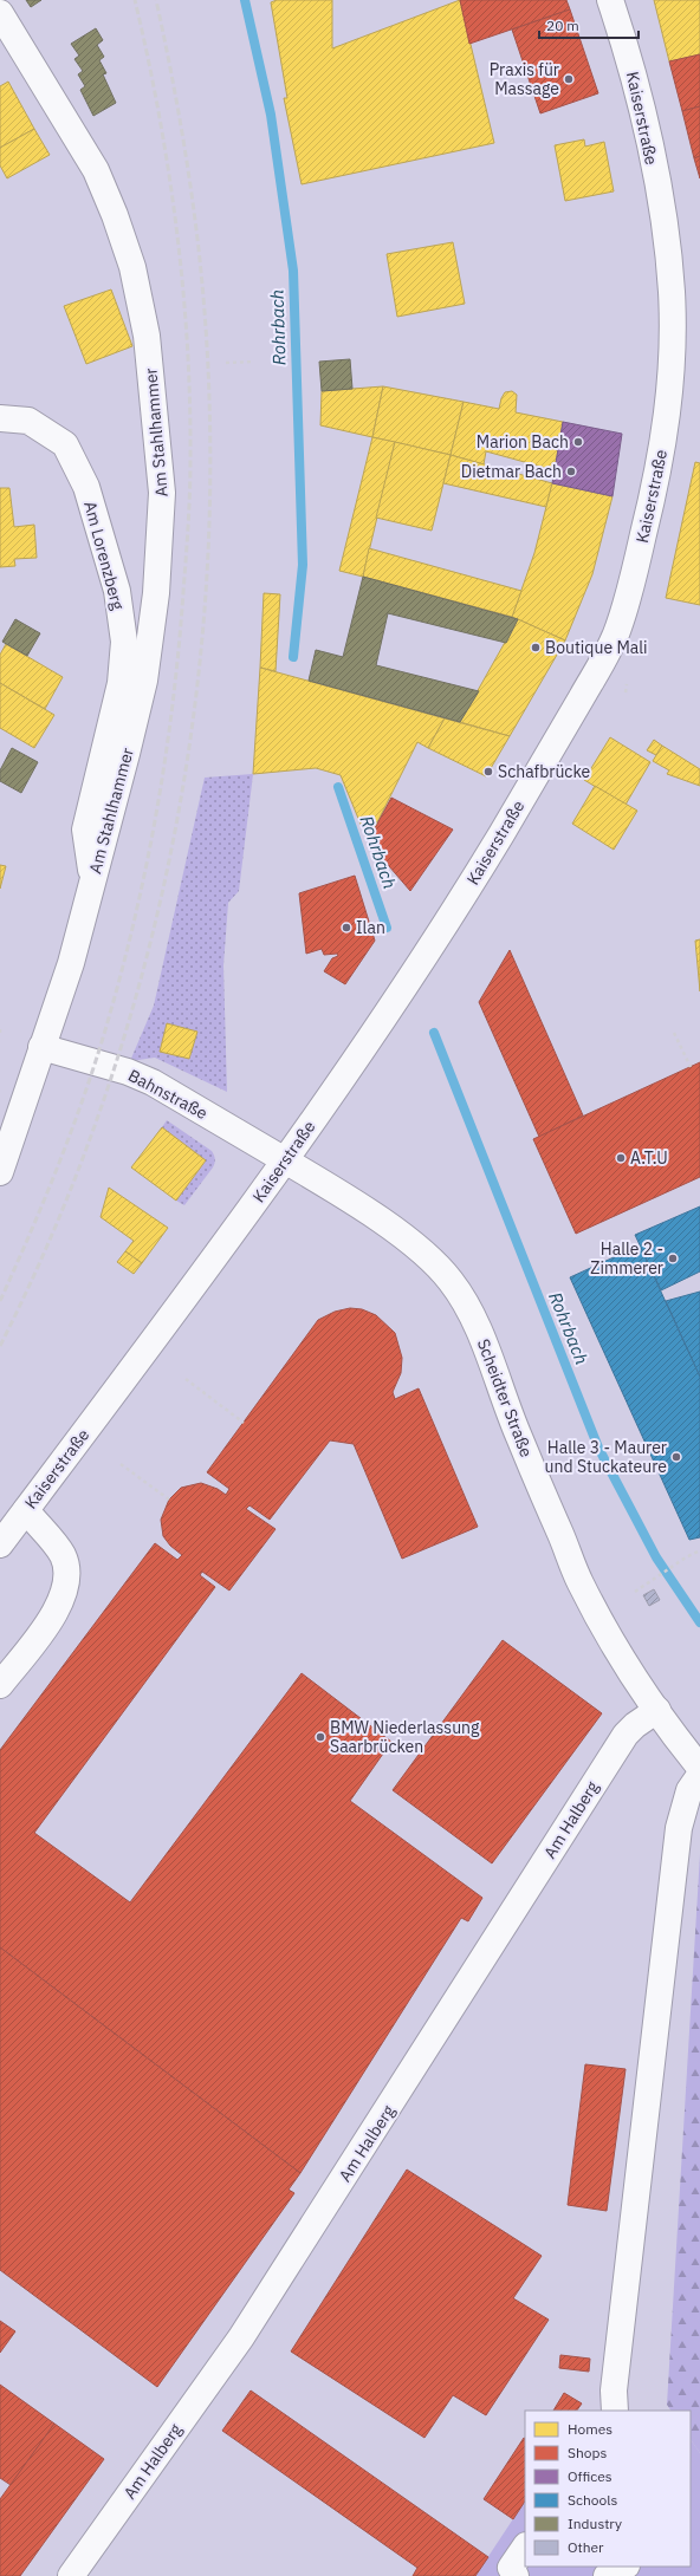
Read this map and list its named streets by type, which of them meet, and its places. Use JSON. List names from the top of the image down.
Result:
{
  "streets": {
    "street": [
      "Kaiserstraße",
      "Am Stahlhammer",
      "Am Lorenzberg",
      "Bahnstraße",
      "Scheidter Straße",
      "Am Halberg"
    ]
  },
  "crossings": [
    ["Kaiserstraße", "Bahnstraße"],
    ["Kaiserstraße", "Scheidter Straße"],
    ["Am Stahlhammer", "Am Lorenzberg"],
    ["Bahnstraße", "Scheidter Straße"],
    ["Scheidter Straße", "Am Halberg"]
  ],
  "water": ["Rohrbach"],
  "places": [
    "Praxis für Massage",
    "Marion Bach",
    "Dietmar Bach",
    "Boutique Mali",
    "Schafbrücke",
    "Ilan",
    "A.T.U",
    "Halle 2 - Zimmerer",
    "Halle 3 - Maurer und Stuckateure",
    "BMW Niederlassung Saarbrücken"
  ],
  "legend": [
    "Homes",
    "Shops",
    "Offices",
    "Schools",
    "Industry",
    "Other"
  ],
  "scale_bar": "20 m"
}
